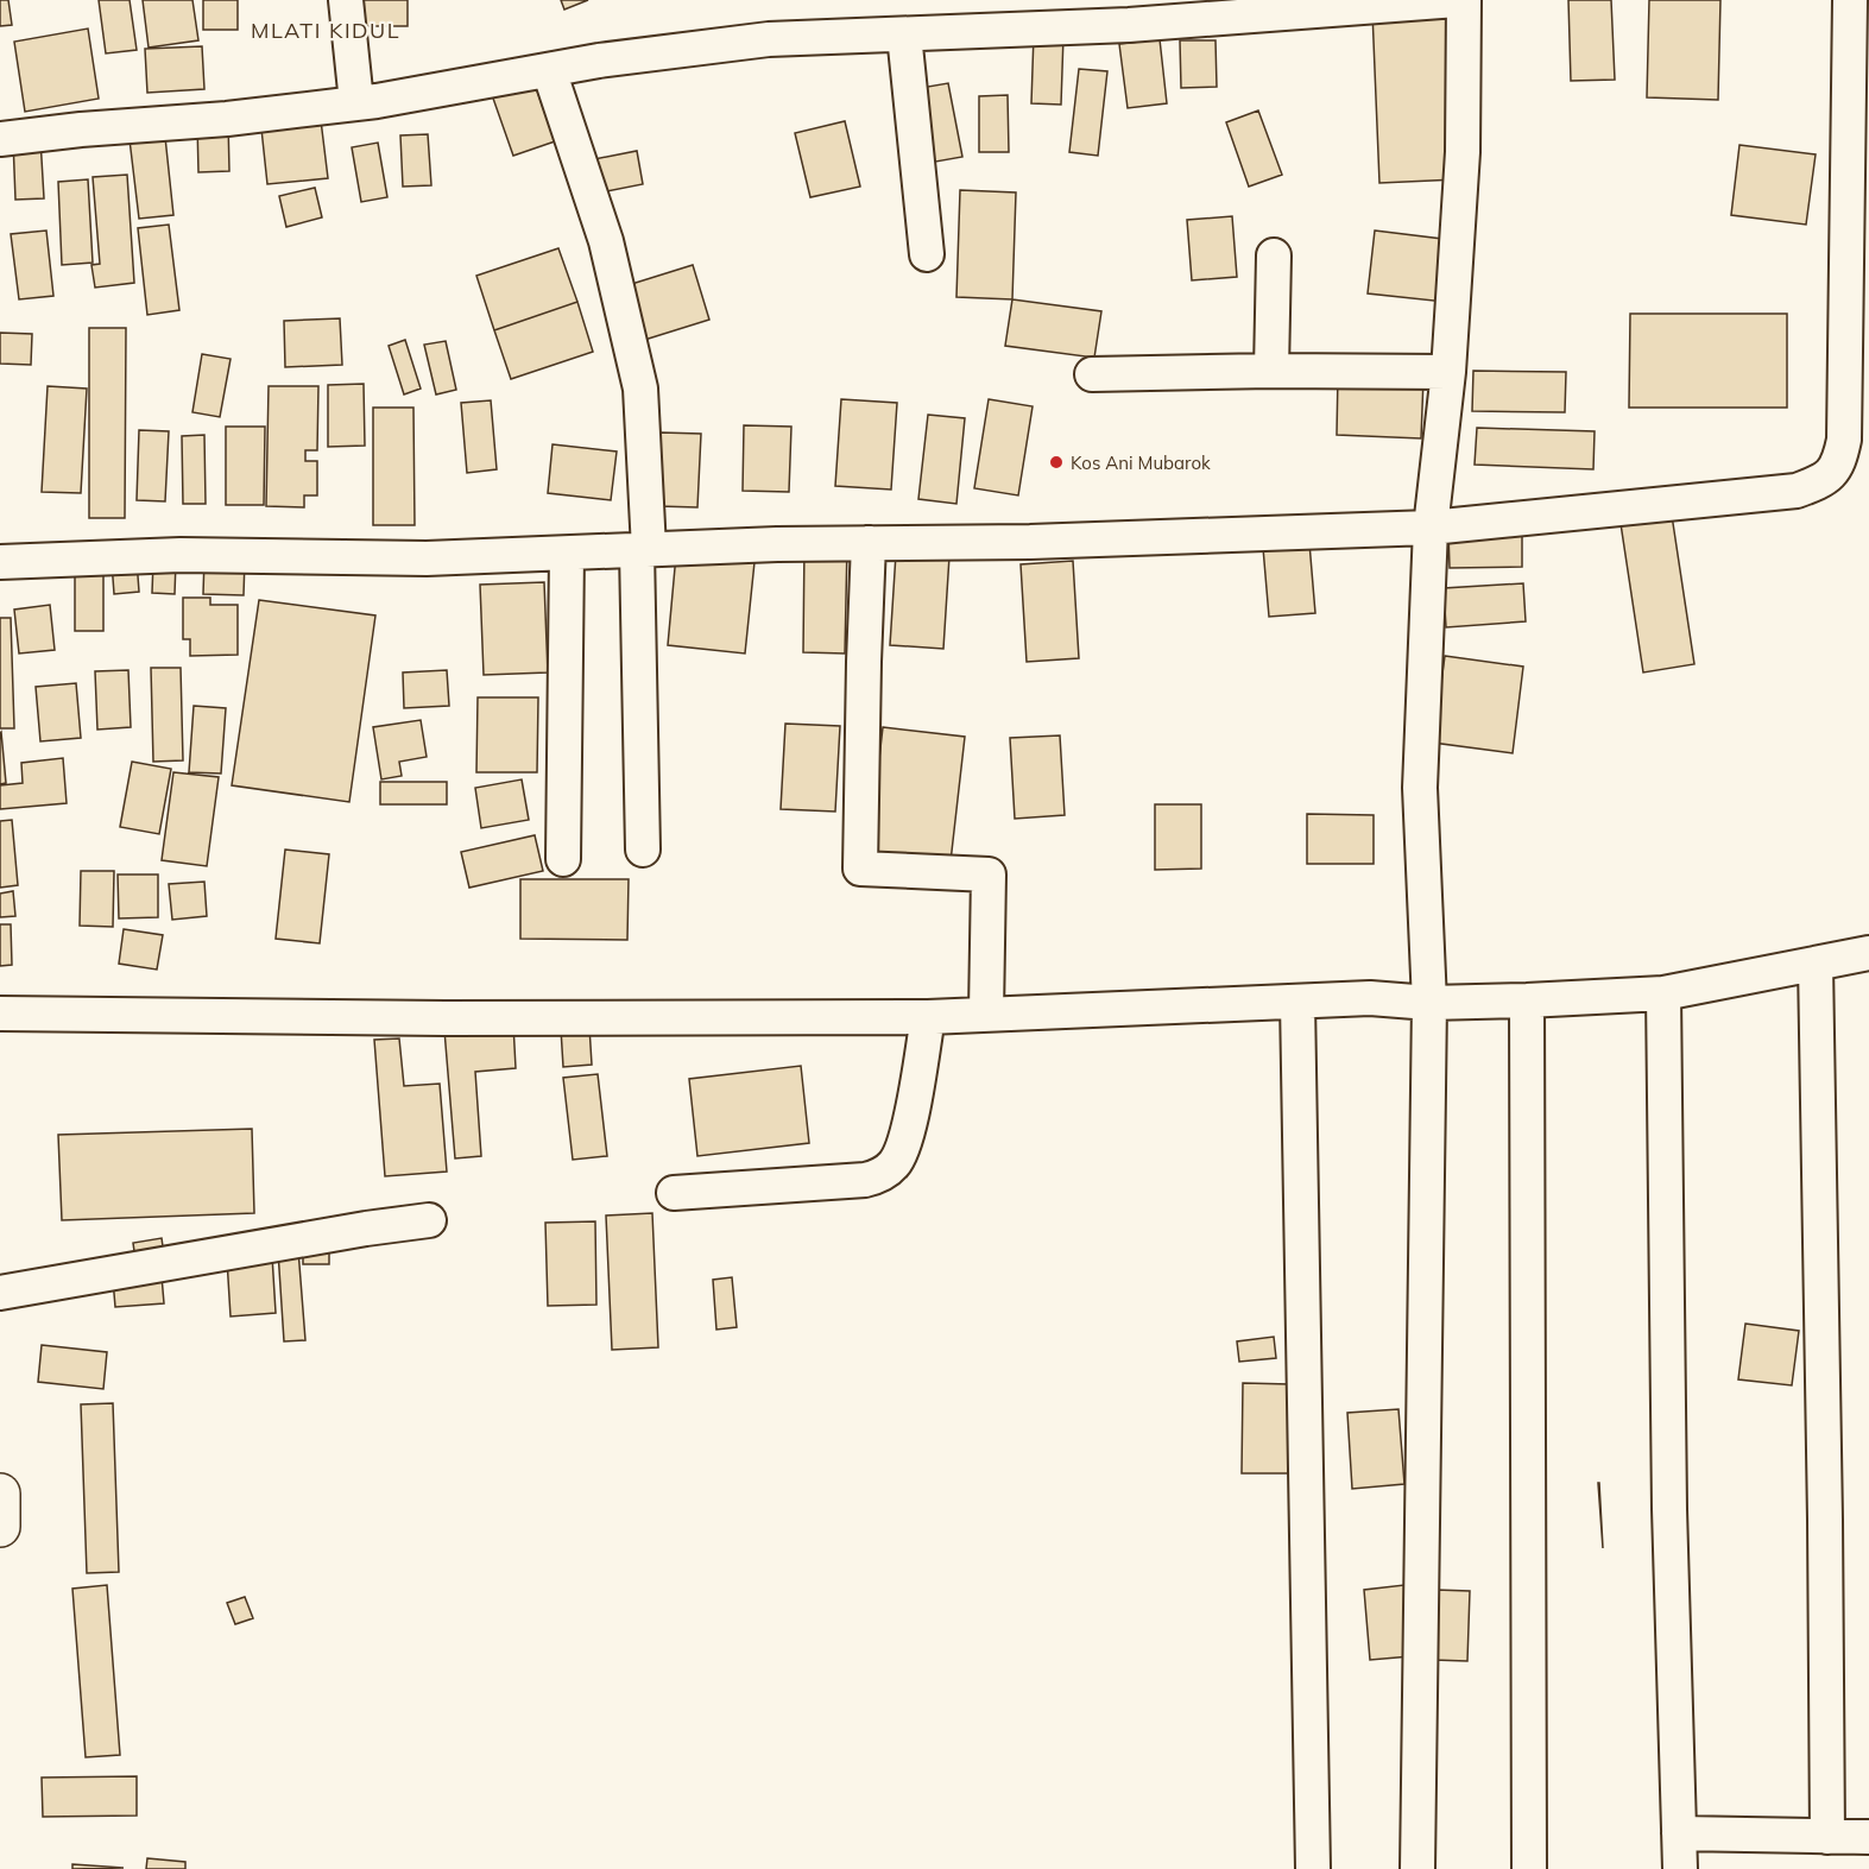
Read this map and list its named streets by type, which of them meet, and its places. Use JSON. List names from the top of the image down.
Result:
{
  "districts": ["MLATI KIDUL"],
  "places": ["Kos Ani Mubarok"]
}
